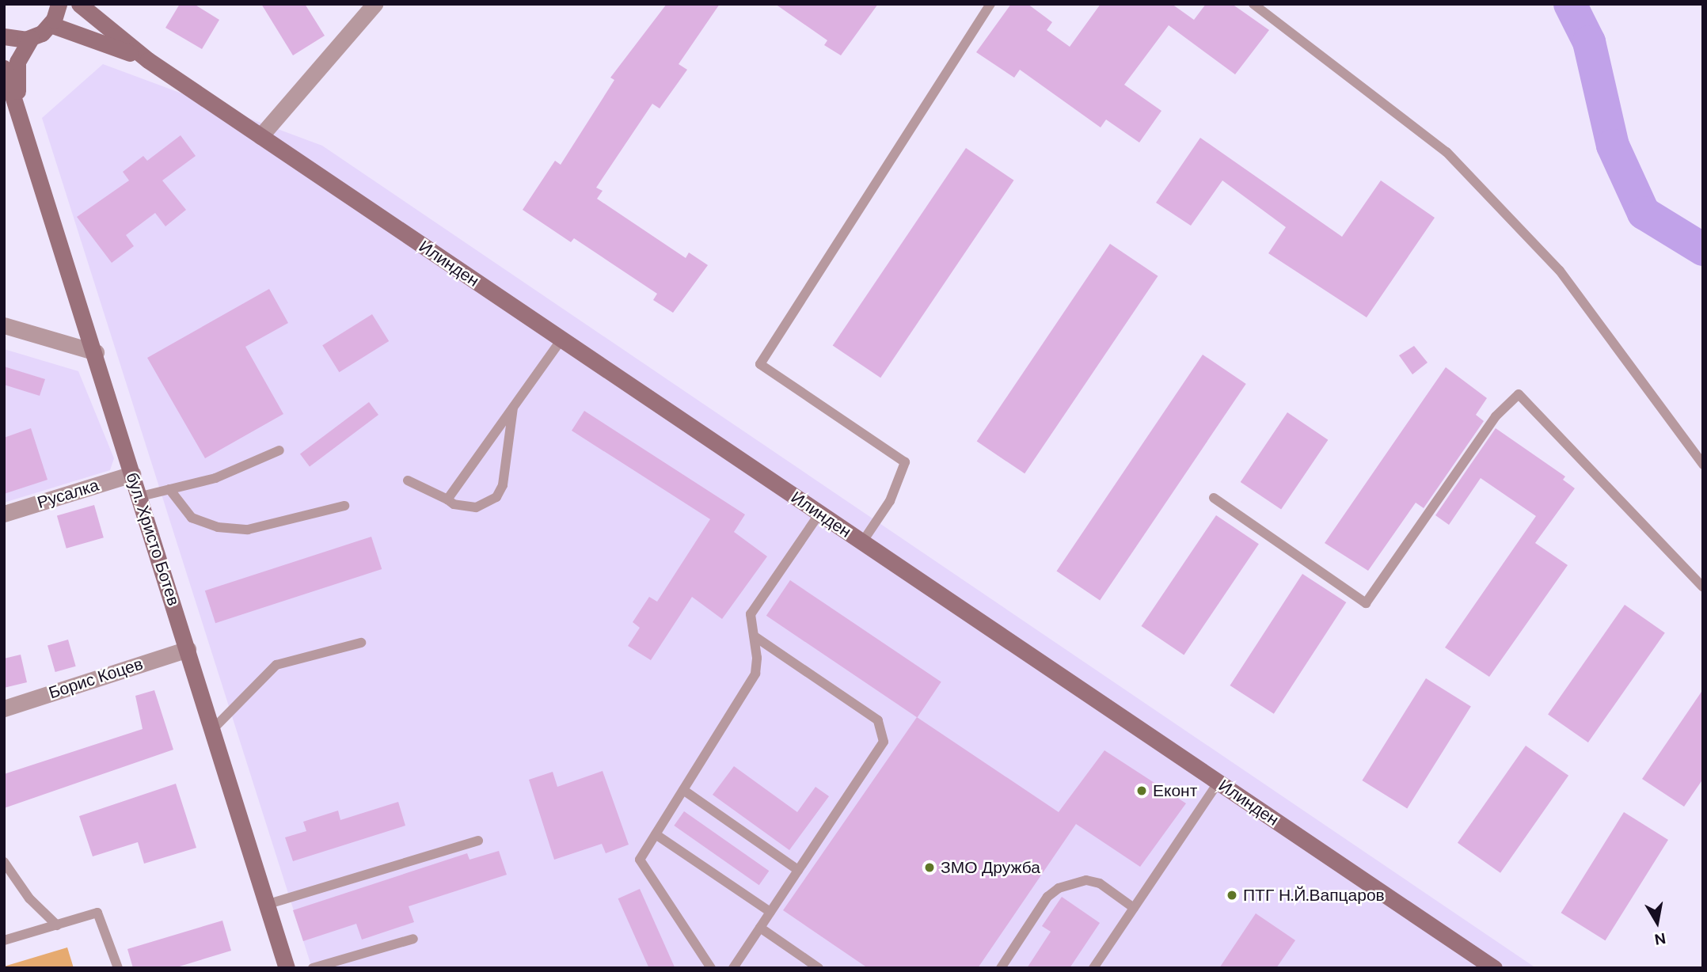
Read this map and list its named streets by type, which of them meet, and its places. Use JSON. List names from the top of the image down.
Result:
{
  "streets": {
    "street": [
      "Илинден",
      "Русалка",
      "бул. Христо Ботев",
      "Борис Коцев"
    ]
  },
  "crossings": [
    ["Русалка", "бул. Христо Ботев"],
    ["бул. Христо Ботев", "Борис Коцев"]
  ],
  "places": ["Еконт", "ЗМО Дружба", "ПТГ Н.Й.Вапцаров"],
  "north": "bottom"
}
